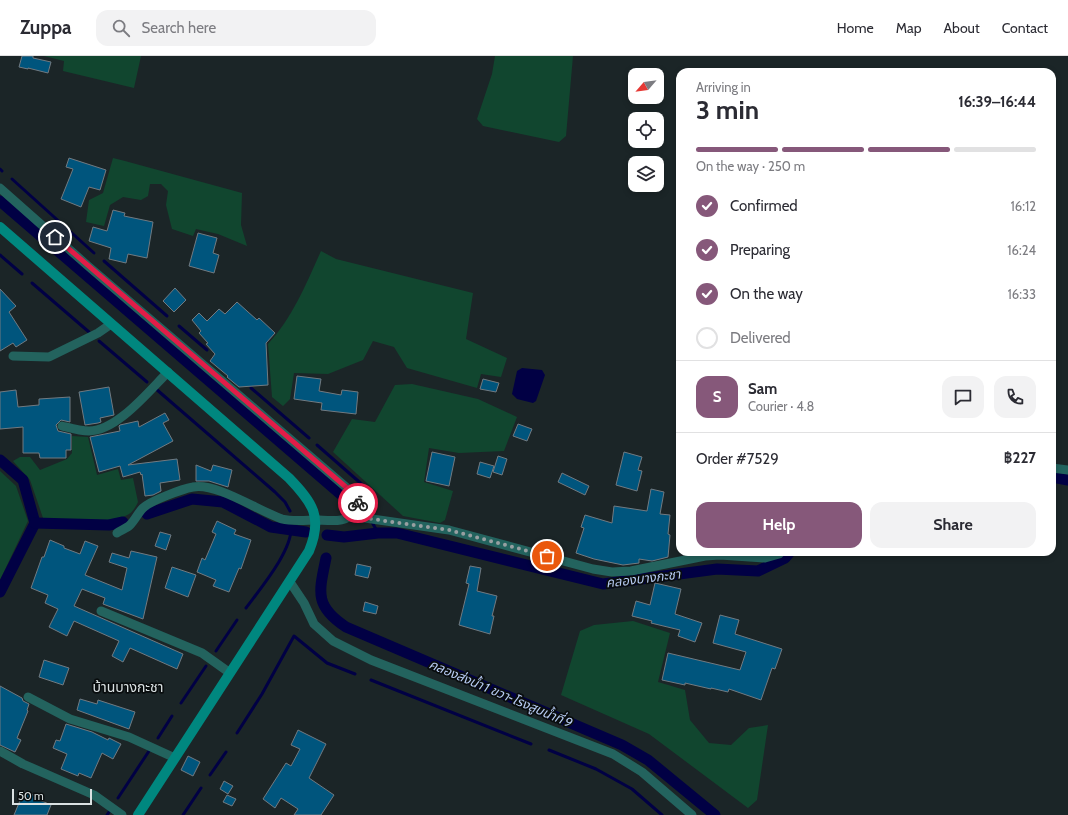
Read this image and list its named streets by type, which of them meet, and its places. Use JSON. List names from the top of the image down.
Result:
{
  "districts": ["บ้านบางกะชา"],
  "water": ["คลองบางกะชา", "คลองส่งน้ำ 1 ขวา-โรงสูบน้ำที่ 9"],
  "scale_bar": "50 m",
  "north": "bottom left",
  "page": {
    "header": "Zuppa",
    "search": "Search here",
    "nav": [
      "Home",
      "Map",
      "About",
      "Contact"
    ],
    "heading": ["3 min", "Arriving in", "16:39–16:44"],
    "panel": [
      "Sam",
      "Courier · 4.8",
      "Order #7529",
      "฿227"
    ],
    "bar": "On the way · 250 m",
    "list": [
      ["Confirmed", "16:12"],
      ["Preparing", "16:24"],
      ["On the way", "16:33"],
      "Delivered"
    ],
    "round": "S",
    "buttons": ["Help", "Share"],
    "scale": "50 m"
  }
}
